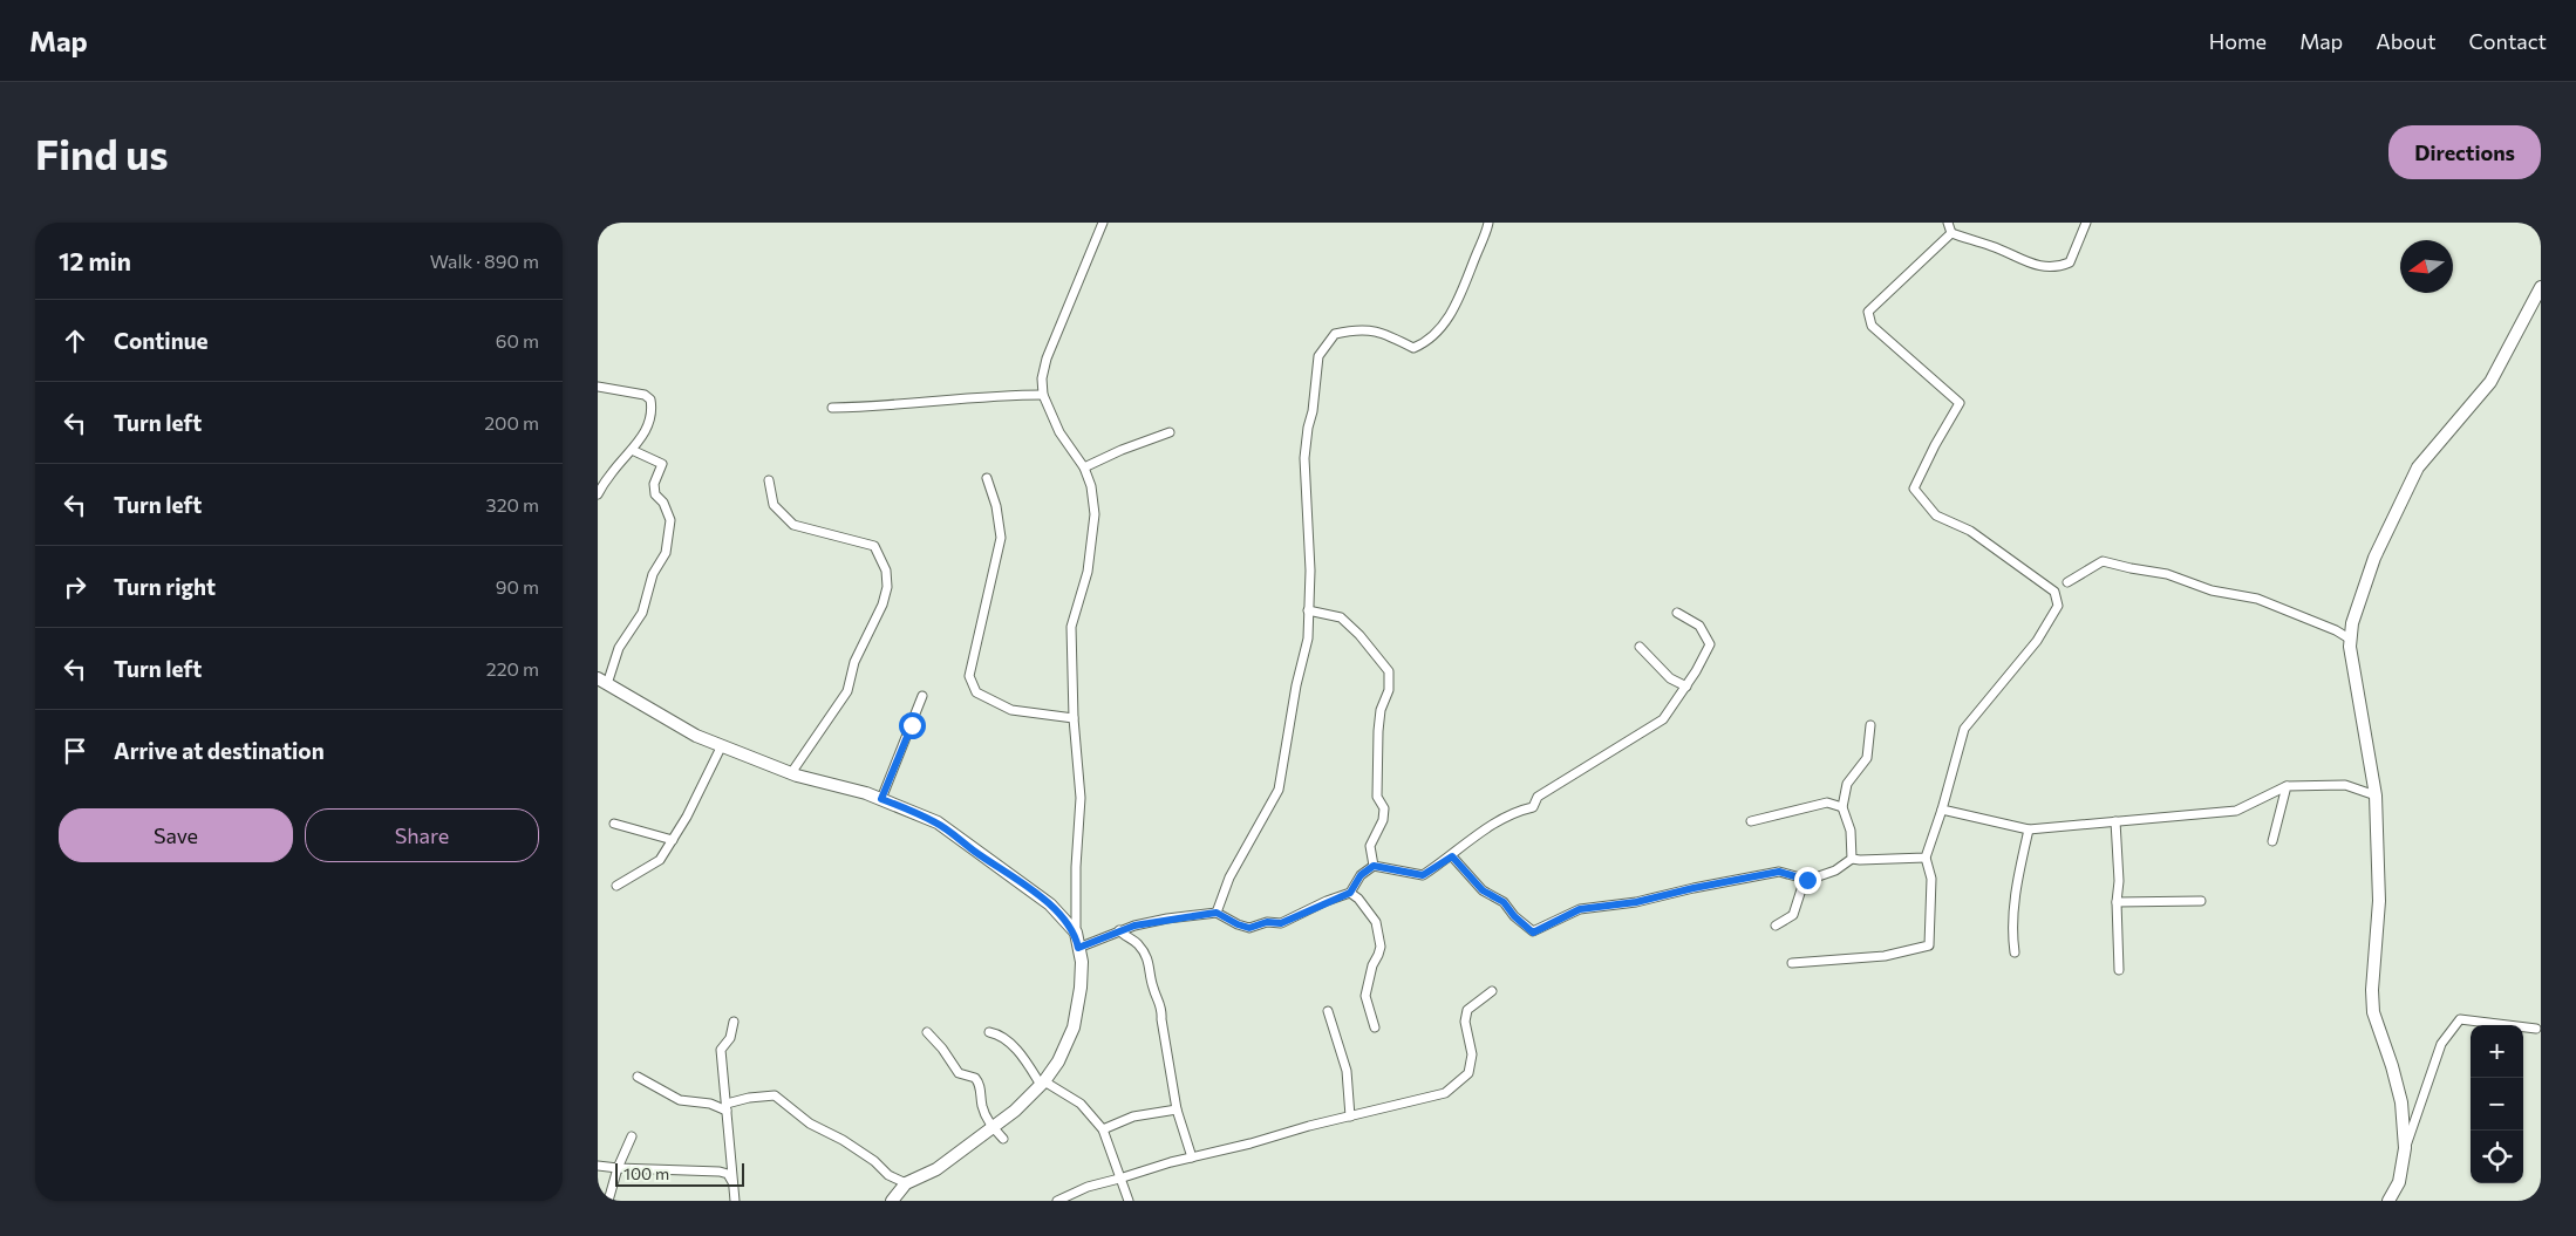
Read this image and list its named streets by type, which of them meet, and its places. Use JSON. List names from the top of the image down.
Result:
{
  "scale_bar": "100 m",
  "north": "left",
  "page": {
    "header": "Map",
    "nav": [
      "Home",
      "Map",
      "About",
      "Contact"
    ],
    "buttons": [
      "Directions",
      ["Save", "Share"]
    ],
    "title": "Find us",
    "heading": ["12 min", "Walk · 890 m"],
    "list": [
      ["Continue", "60 m"],
      ["Turn left", "200 m"],
      ["Turn left", "320 m"],
      ["Turn right", "90 m"],
      ["Turn left", "220 m"],
      "Arrive at destination"
    ],
    "map_buttons": ["+", "−"],
    "scale": "100 m"
  }
}
